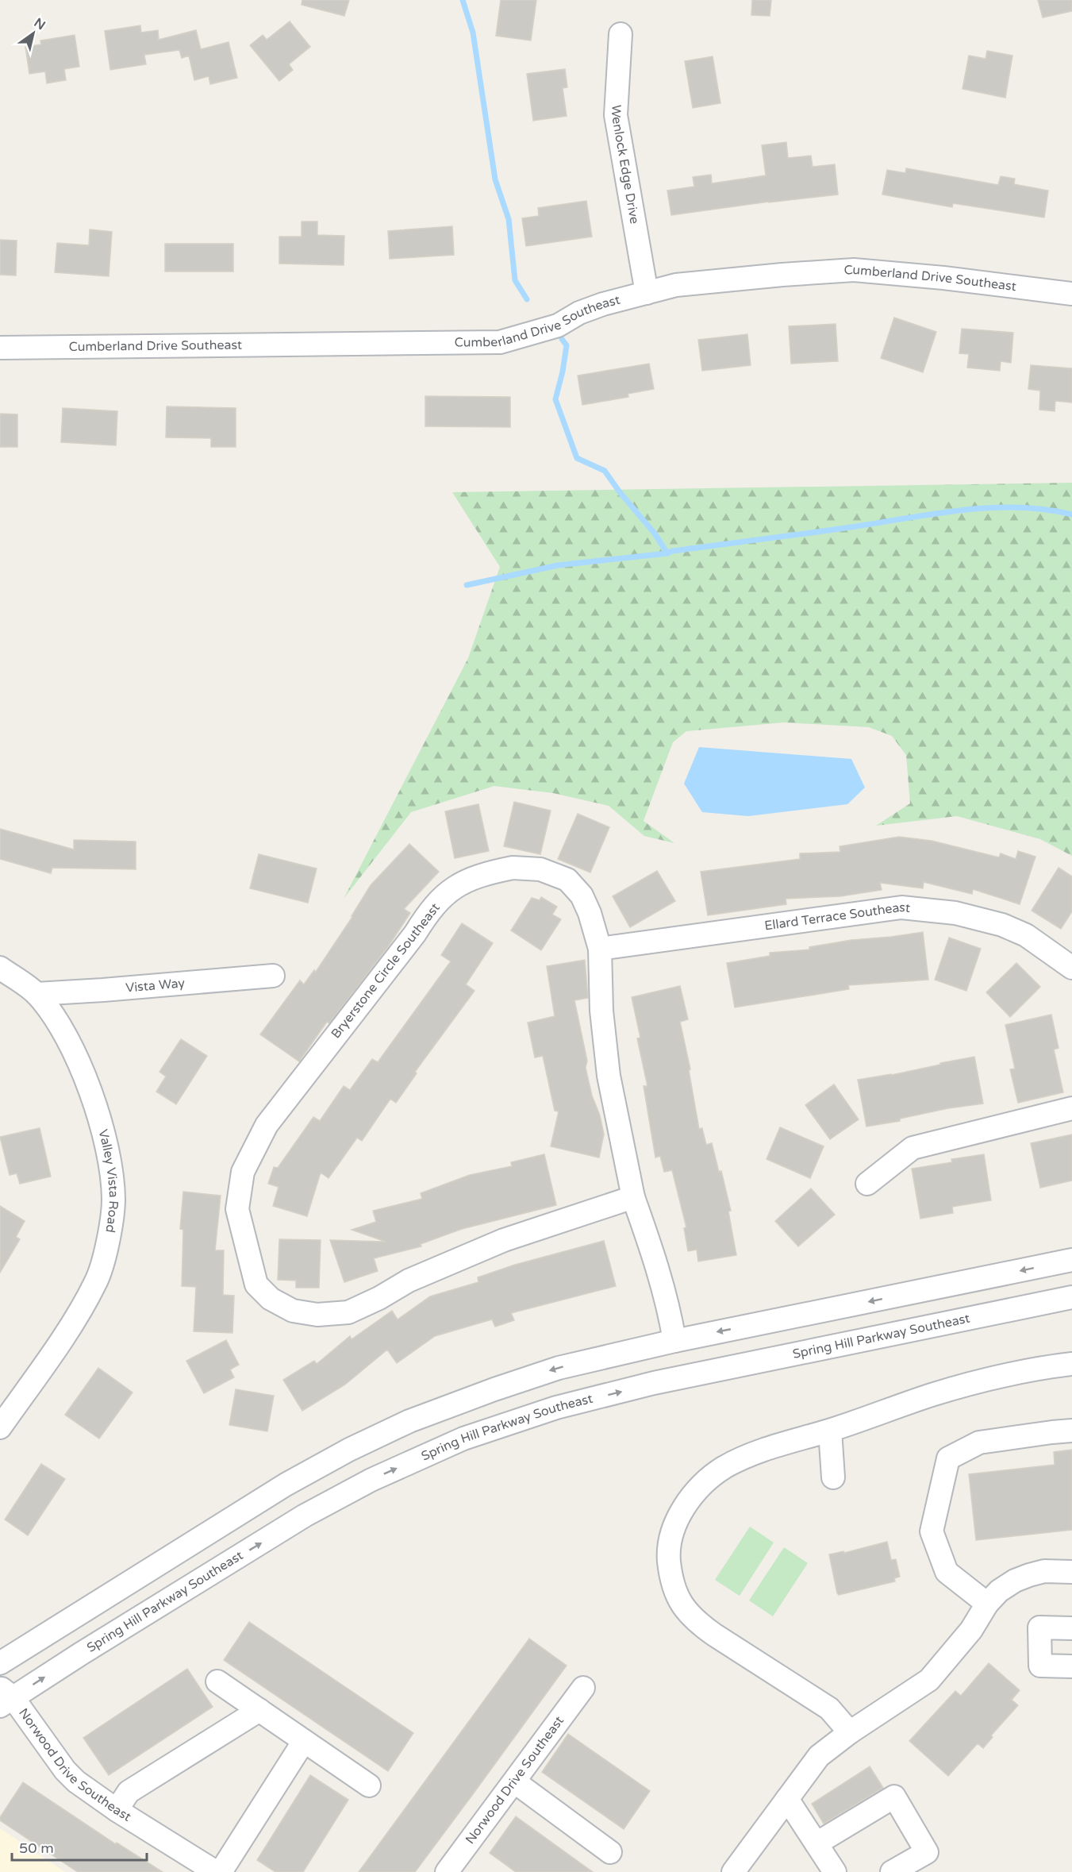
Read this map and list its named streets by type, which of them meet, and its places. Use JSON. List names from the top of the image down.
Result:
{
  "streets": {
    "street": [
      "Wenlock Edge Drive",
      "Cumberland Drive Southeast",
      "Ellard Terrace Southeast",
      "Bryerstone Circle Southeast",
      "Vista Way",
      "Valley Vista Road",
      "Spring Hill Parkway Southeast",
      "Norwood Drive Southeast"
    ]
  },
  "crossings": [
    ["Wenlock Edge Drive", "Cumberland Drive Southeast"],
    ["Ellard Terrace Southeast", "Bryerstone Circle Southeast"],
    ["Vista Way", "Valley Vista Road"],
    ["Spring Hill Parkway Southeast", "Norwood Drive Southeast"]
  ],
  "scale_bar": "50 m",
  "north": "top right"
}
